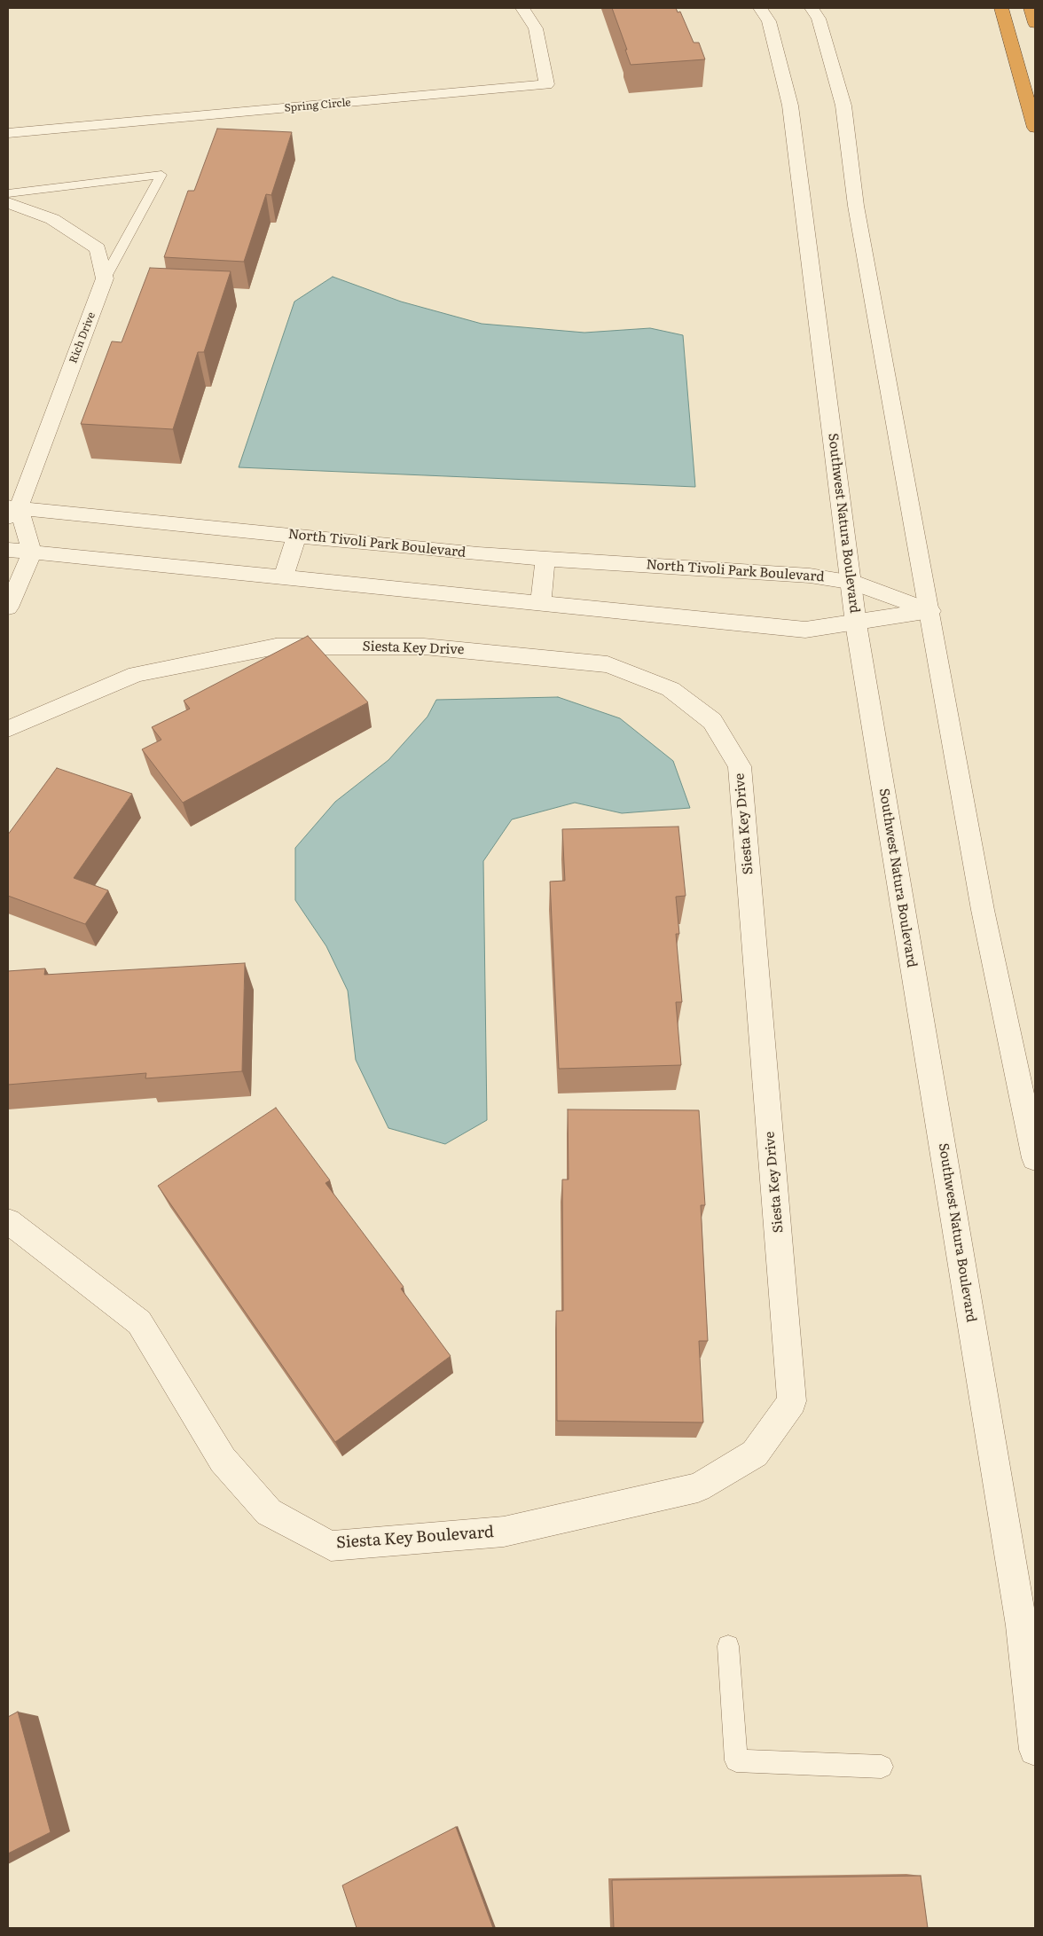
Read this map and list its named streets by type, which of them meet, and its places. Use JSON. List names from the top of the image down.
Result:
{
  "streets": {
    "street": [
      "Spring Circle",
      "Rich Drive",
      "Southwest Natura Boulevard",
      "North Tivoli Park Boulevard",
      "Siesta Key Drive",
      "Siesta Key Boulevard"
    ]
  },
  "crossings": [
    ["Rich Drive", "North Tivoli Park Boulevard"],
    ["Southwest Natura Boulevard", "North Tivoli Park Boulevard"],
    ["Siesta Key Drive", "Siesta Key Boulevard"]
  ]
}
